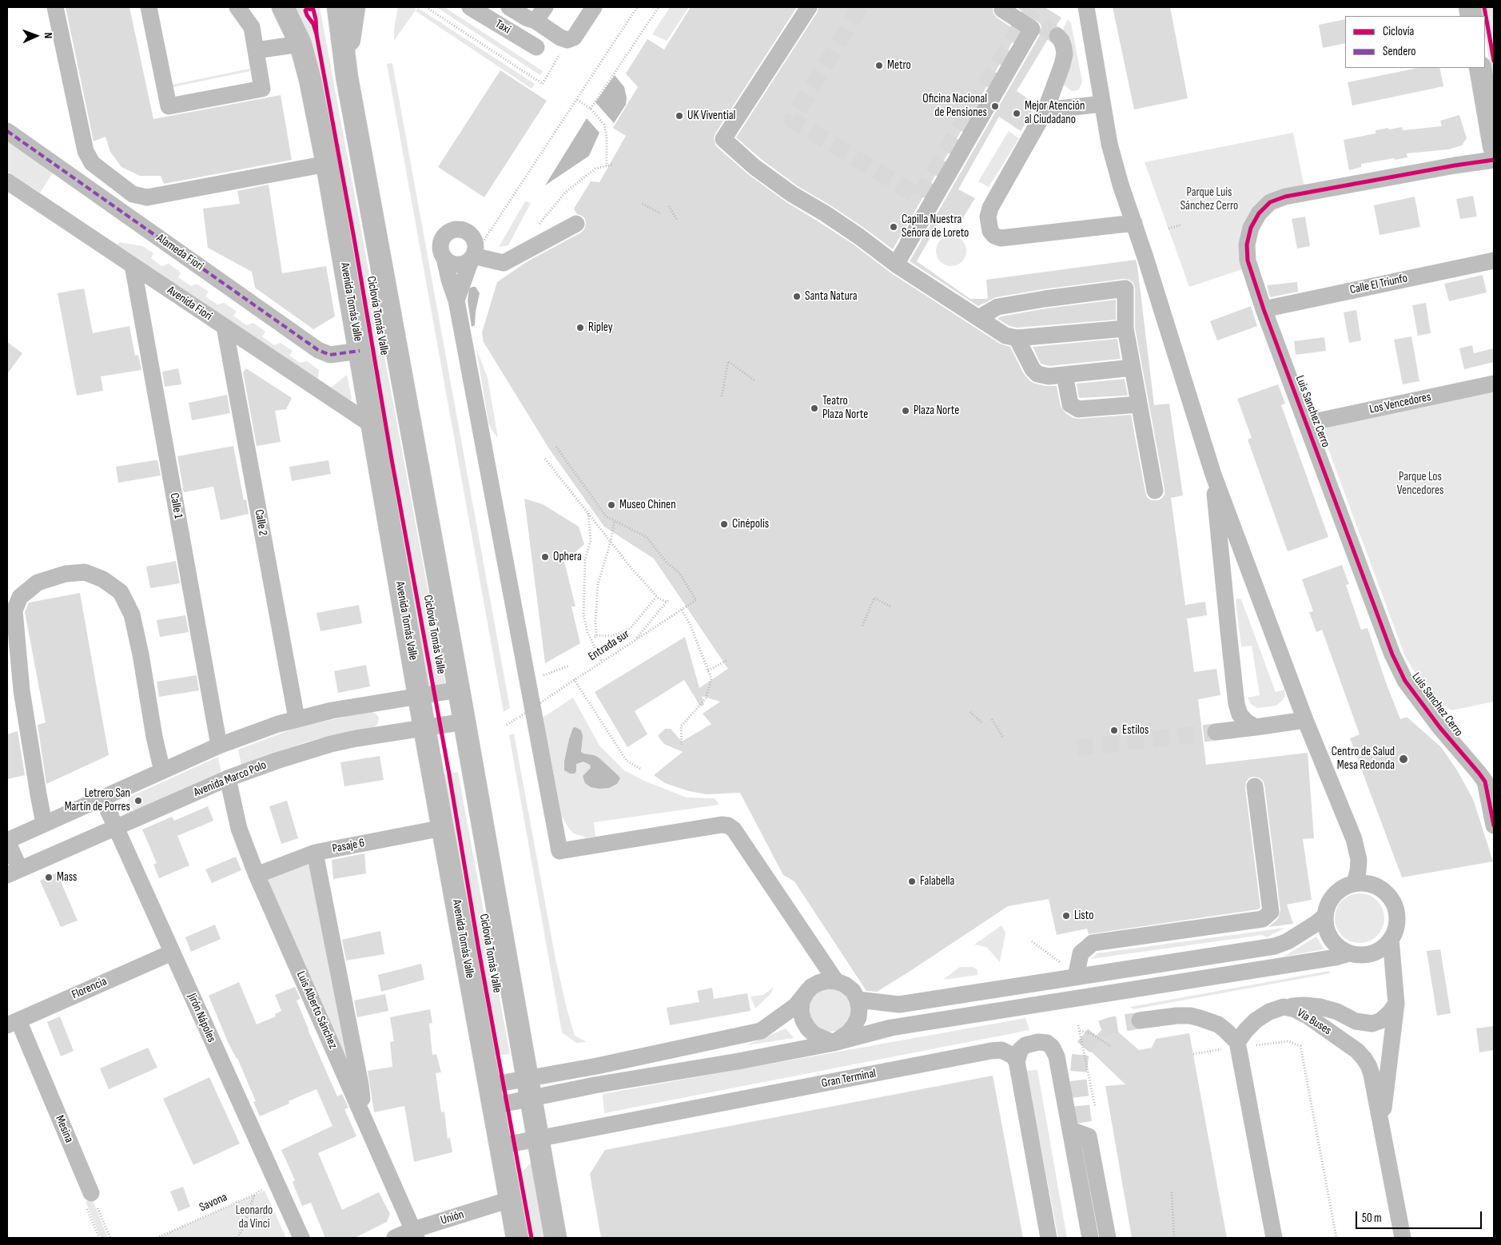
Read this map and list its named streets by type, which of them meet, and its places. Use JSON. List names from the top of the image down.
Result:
{
  "streets": {
    "main road": ["Avenida Tomás Valle"],
    "street": [
      "Taxi",
      "Alameda Fiori",
      "Calle El Triunfo",
      "Avenida Fiori",
      "Los Vencedores",
      "Luis Sanchez Cerro",
      "Calle 1",
      "Calle 2",
      "Avenida Marco Polo",
      "Pasaje 6",
      "Florencia",
      "Luis Alberto Sánchez",
      "Jirón Nápoles",
      "Vía Buses",
      "Gran Terminal",
      "Mesina",
      "Unión"
    ],
    "path": ["Entrada sur", "Savona"],
    "cycle path": ["Ciclovía Tomás Valle"]
  },
  "crossings": [
    ["Alameda Fiori", "Avenida Tomás Valle"],
    ["Calle El Triunfo", "Luis Sanchez Cerro"],
    ["Avenida Tomás Valle", "Avenida Fiori"],
    ["Avenida Tomás Valle", "Avenida Marco Polo"],
    ["Avenida Tomás Valle", "Pasaje 6"],
    ["Avenida Tomás Valle", "Gran Terminal"],
    ["Avenida Tomás Valle", "Unión"],
    ["Avenida Fiori", "Calle 1"],
    ["Avenida Fiori", "Calle 2"],
    ["Los Vencedores", "Luis Sanchez Cerro"],
    ["Avenida Marco Polo", "Luis Alberto Sánchez"],
    ["Avenida Marco Polo", "Jirón Nápoles"],
    ["Pasaje 6", "Luis Alberto Sánchez"],
    ["Florencia", "Jirón Nápoles"],
    ["Florencia", "Mesina"],
    ["Luis Alberto Sánchez", "Unión"],
    ["Jirón Nápoles", "Savona"]
  ],
  "parks": ["Parque Luis Sánchez Cerro", "Parque Los Vencedores", "Leonardo da Vinci"],
  "places": [
    "Metro",
    "Oficina Nacional de Pensiones",
    "Mejor Atención al Ciudadano",
    "UK Vivential",
    "Capilla Nuestra Señora de Loreto",
    "Santa Natura",
    "Ripley",
    "Teatro Plaza Norte",
    "Plaza Norte",
    "Museo Chinen",
    "Cinépolis",
    "Ophera",
    "Estilos",
    "Centro de Salud Mesa Redonda",
    "Letrero San Martín de Porres",
    "Mass",
    "Falabella",
    "Listo"
  ],
  "legend": ["Ciclovía", "Sendero"],
  "scale_bar": "50 m",
  "north": "right"
}
